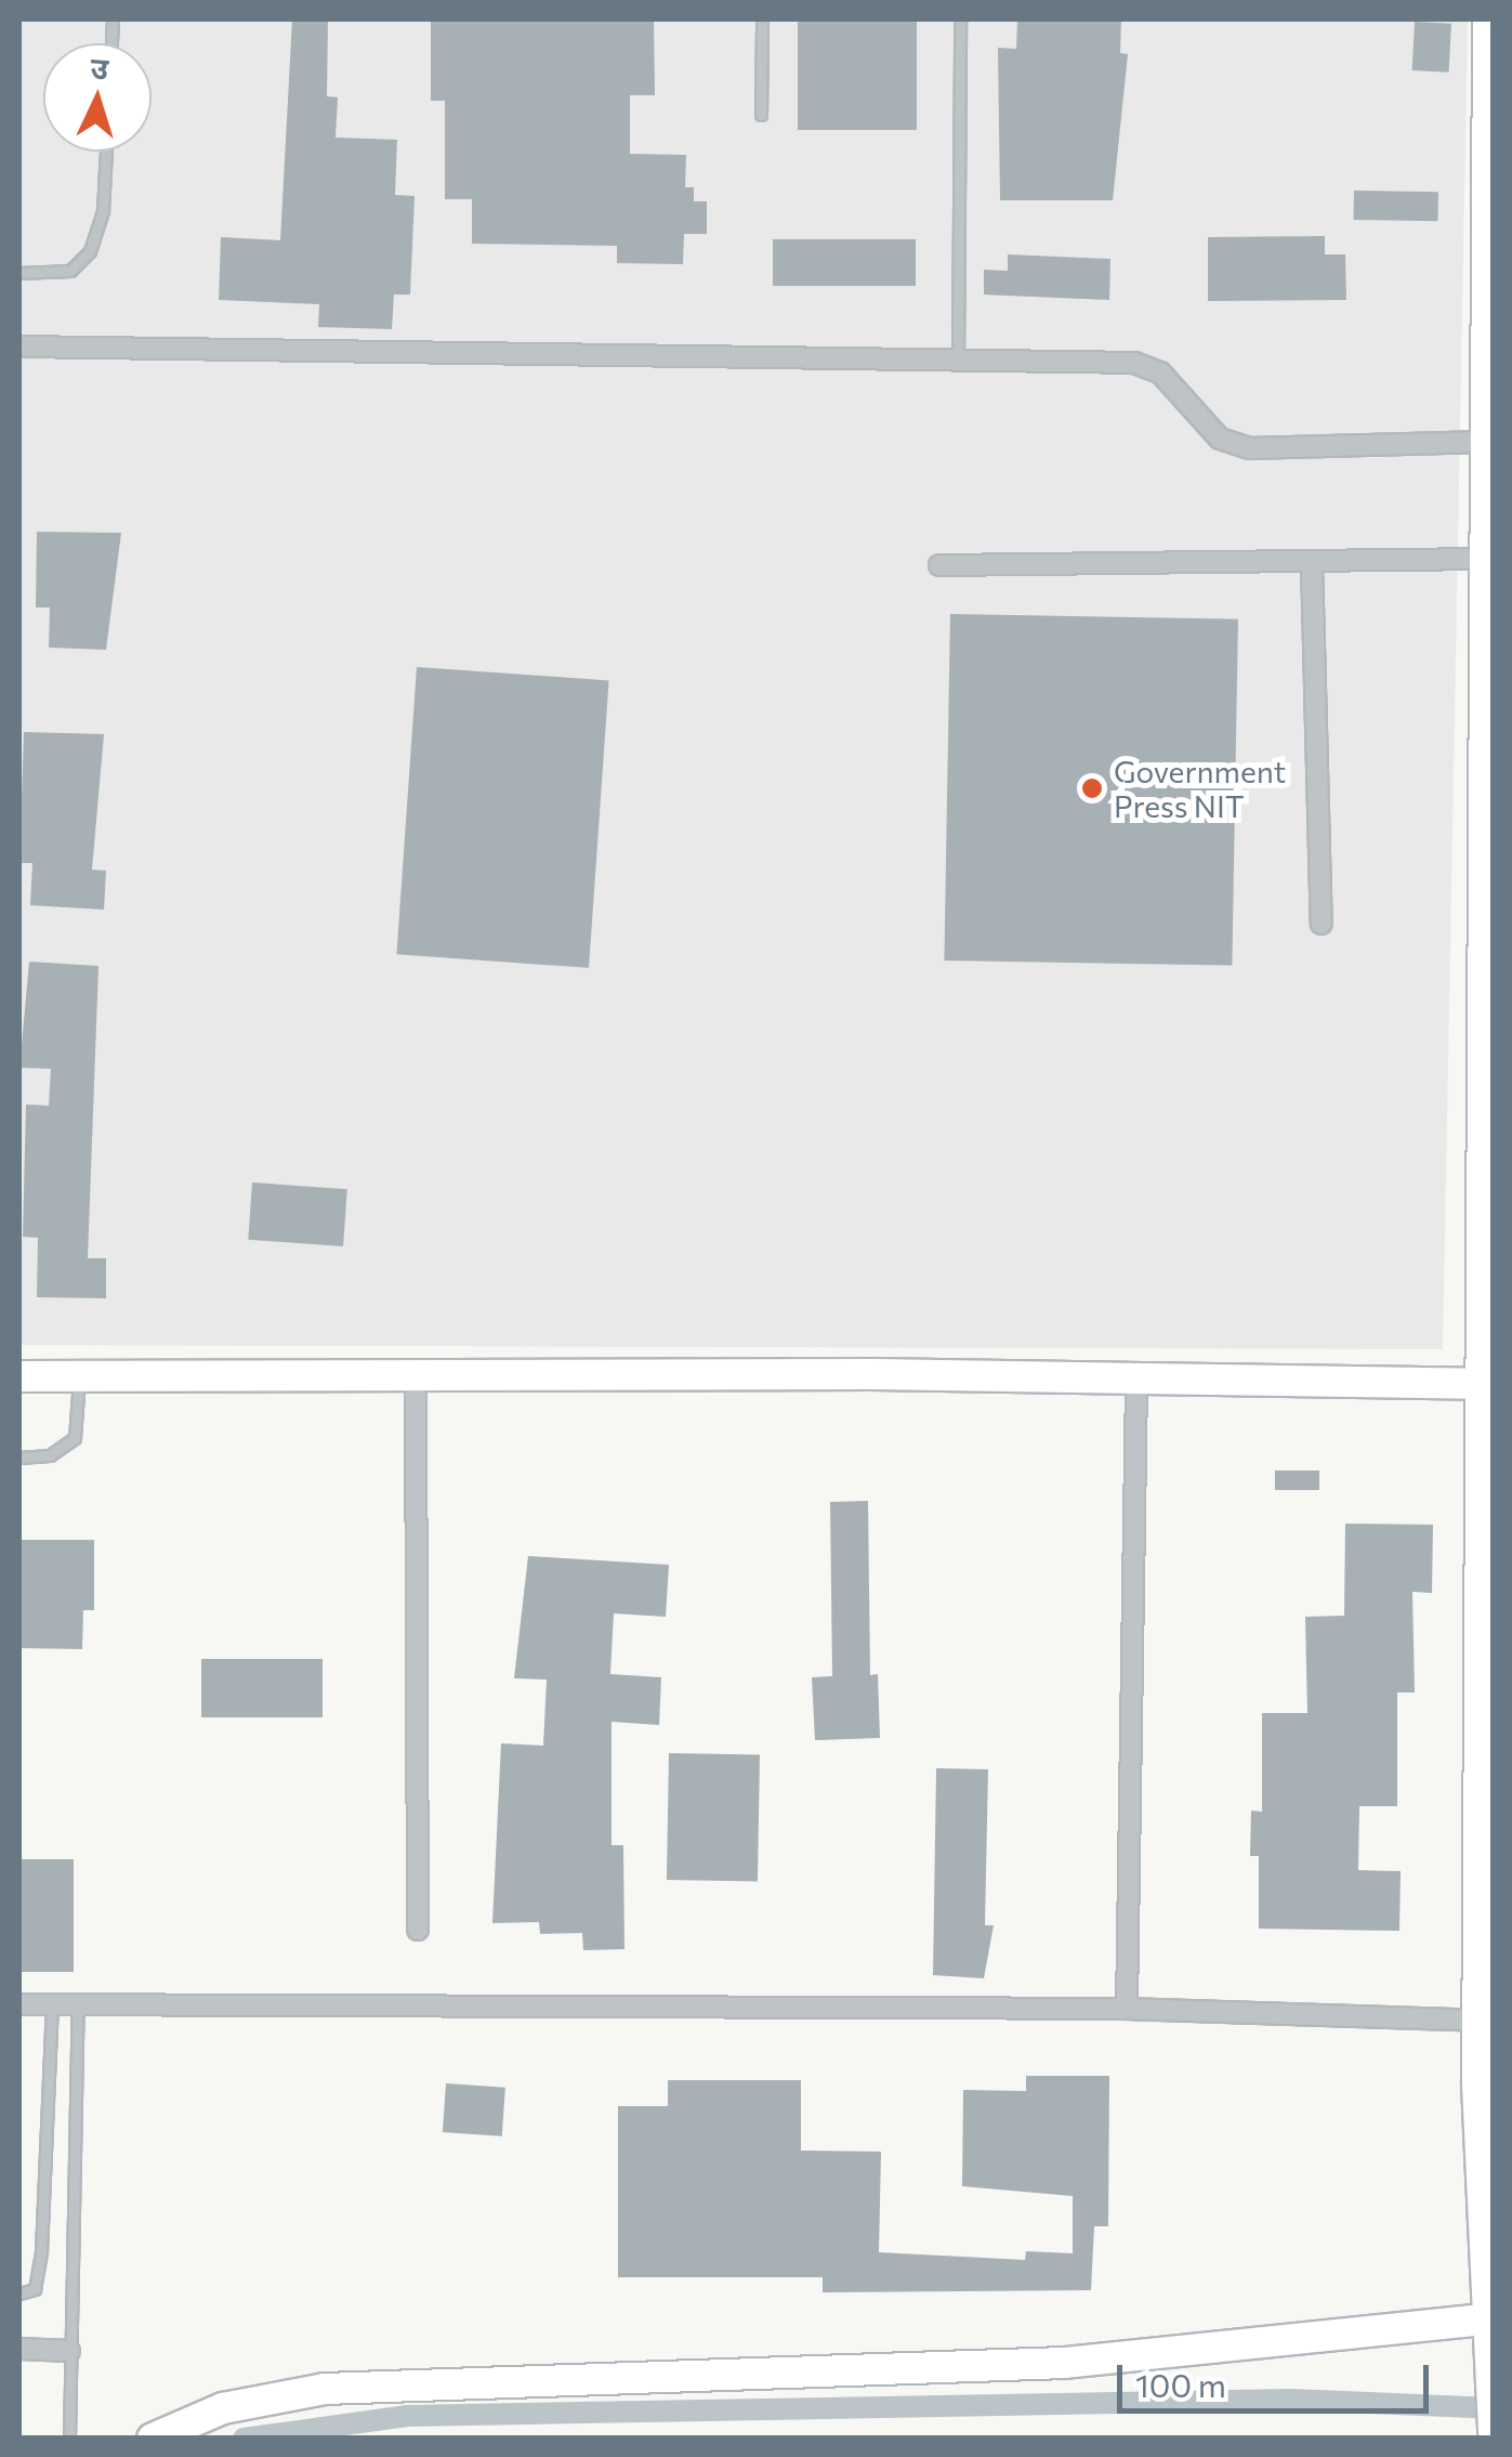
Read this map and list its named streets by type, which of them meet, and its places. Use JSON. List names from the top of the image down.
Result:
{
  "places": ["Government Press NIT"],
  "scale_bar": "100 m",
  "north": "top"
}
